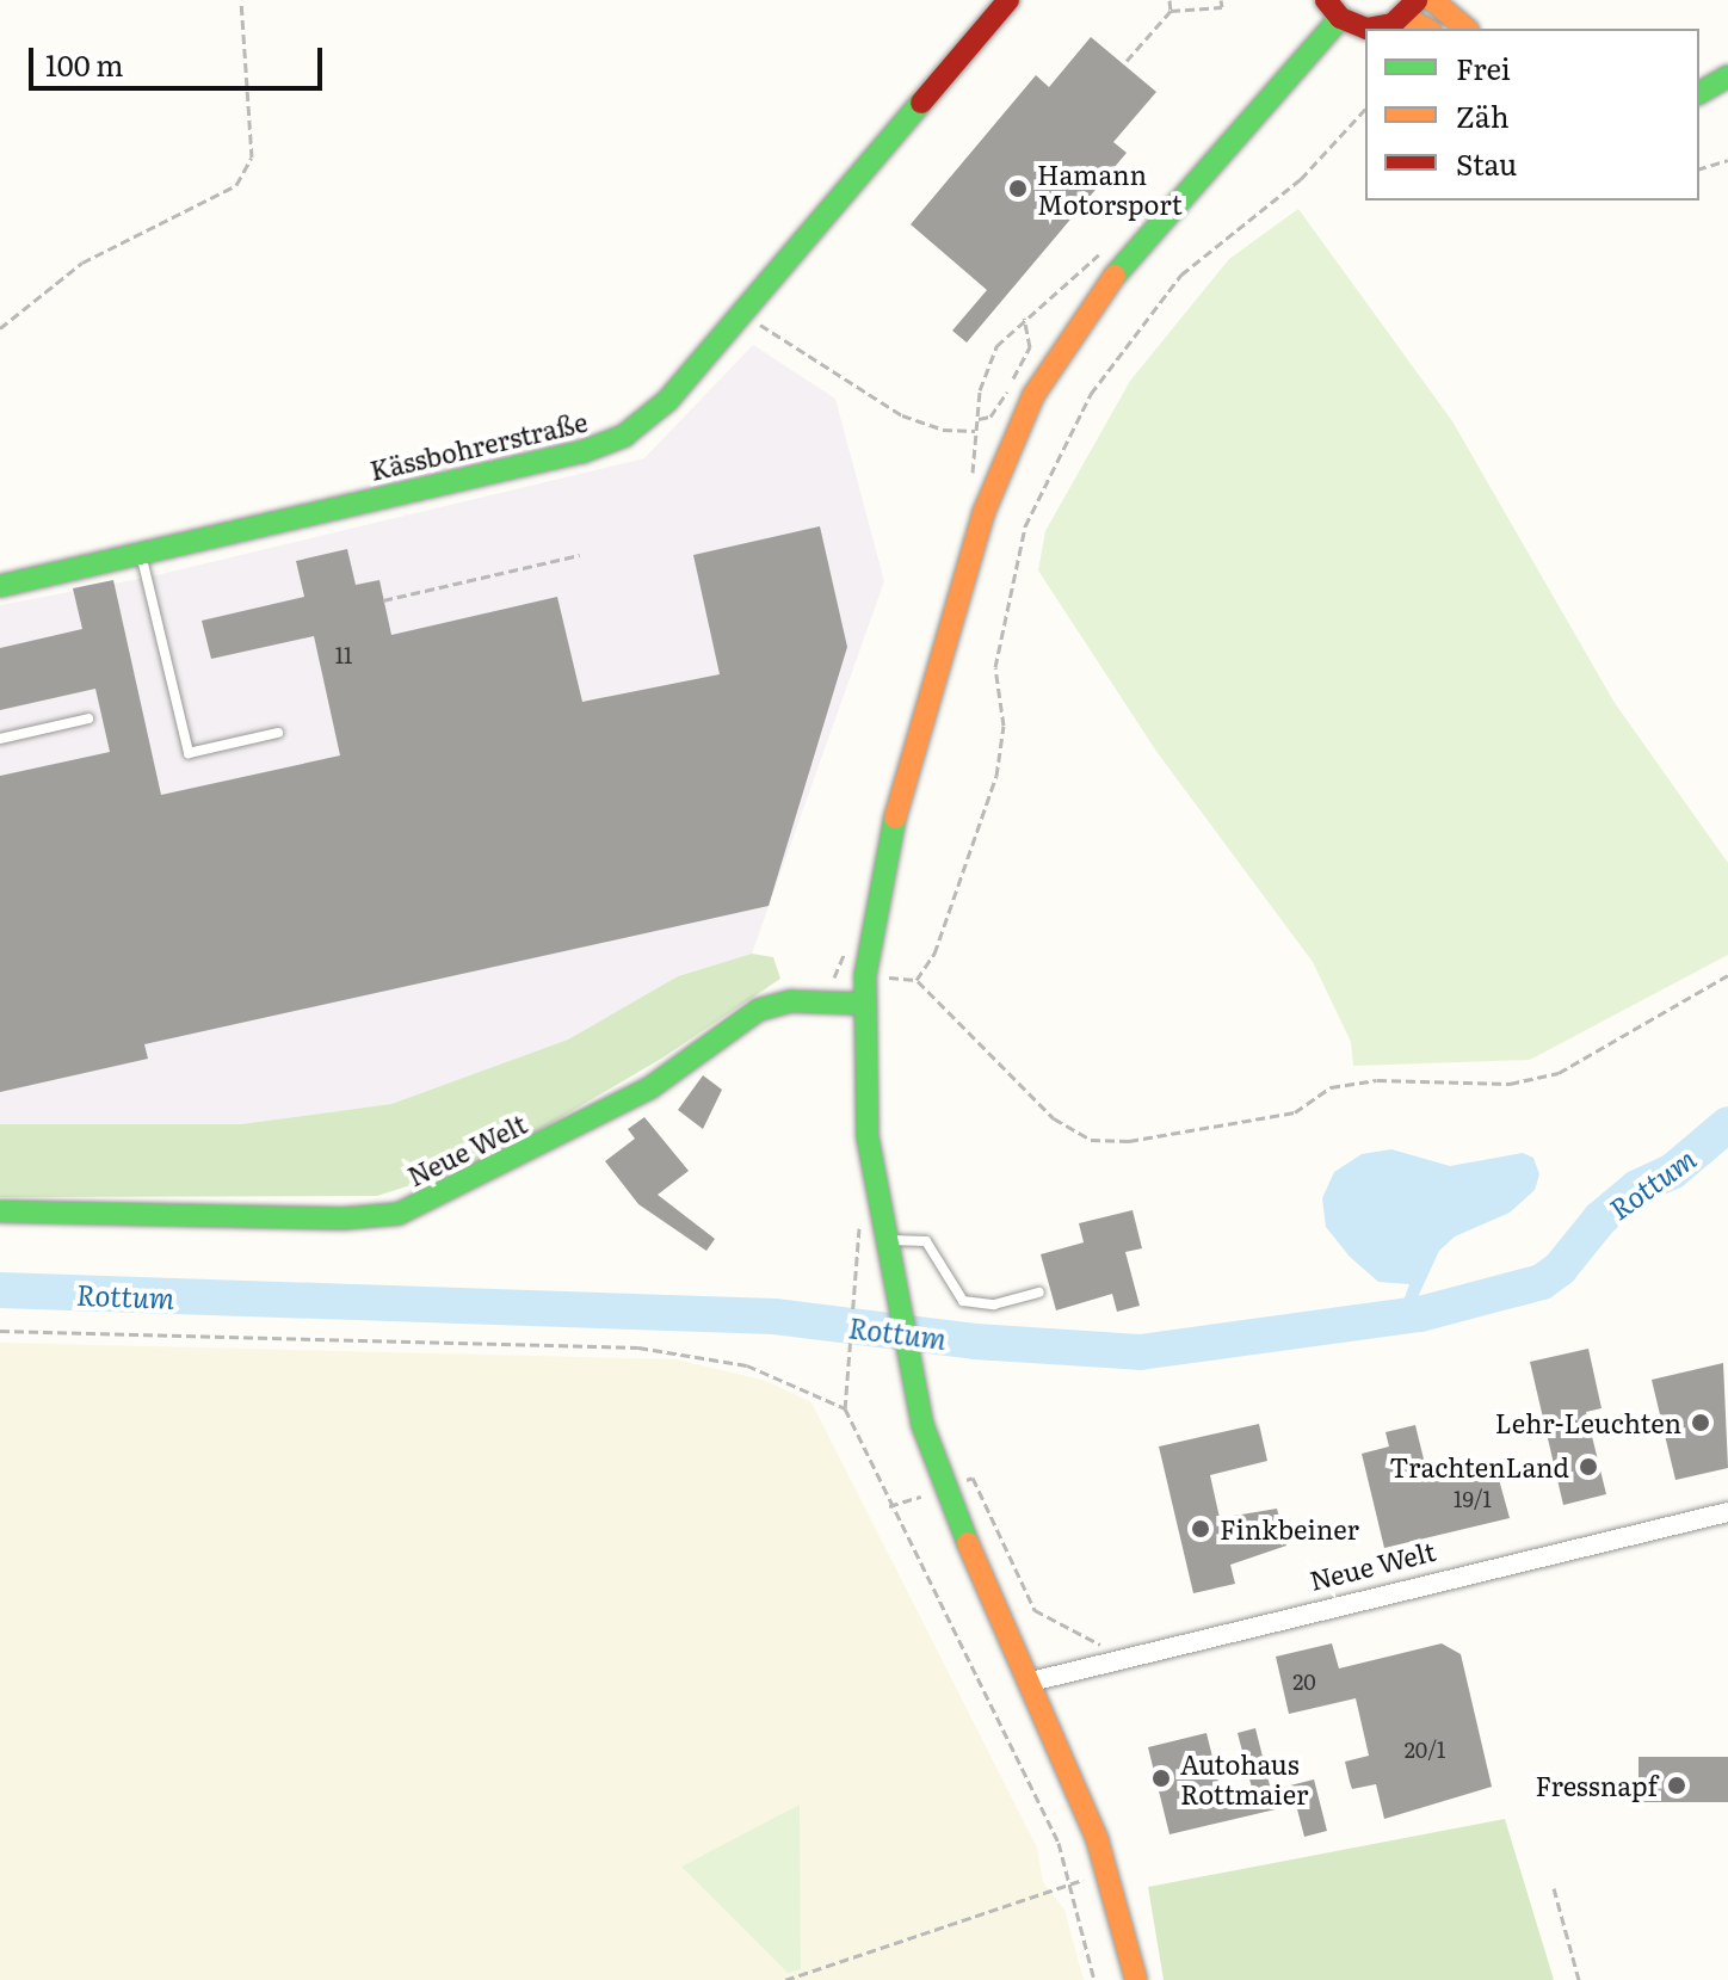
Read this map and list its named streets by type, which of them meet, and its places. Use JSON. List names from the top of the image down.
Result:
{
  "streets": {
    "main road": ["Kässbohrerstraße", "Neue Welt"]
  },
  "water": ["Rottum"],
  "places": [
    "Hamann Motorsport",
    "Lehr-Leuchten",
    "TrachtenLand",
    "Finkbeiner",
    "Autohaus Rottmaier",
    "Fressnapf"
  ],
  "house_numbers": [
    "11",
    "19/1",
    "20",
    "20/1"
  ],
  "legend": ["Frei", "Zäh", "Stau"],
  "scale_bar": "100 m"
}
